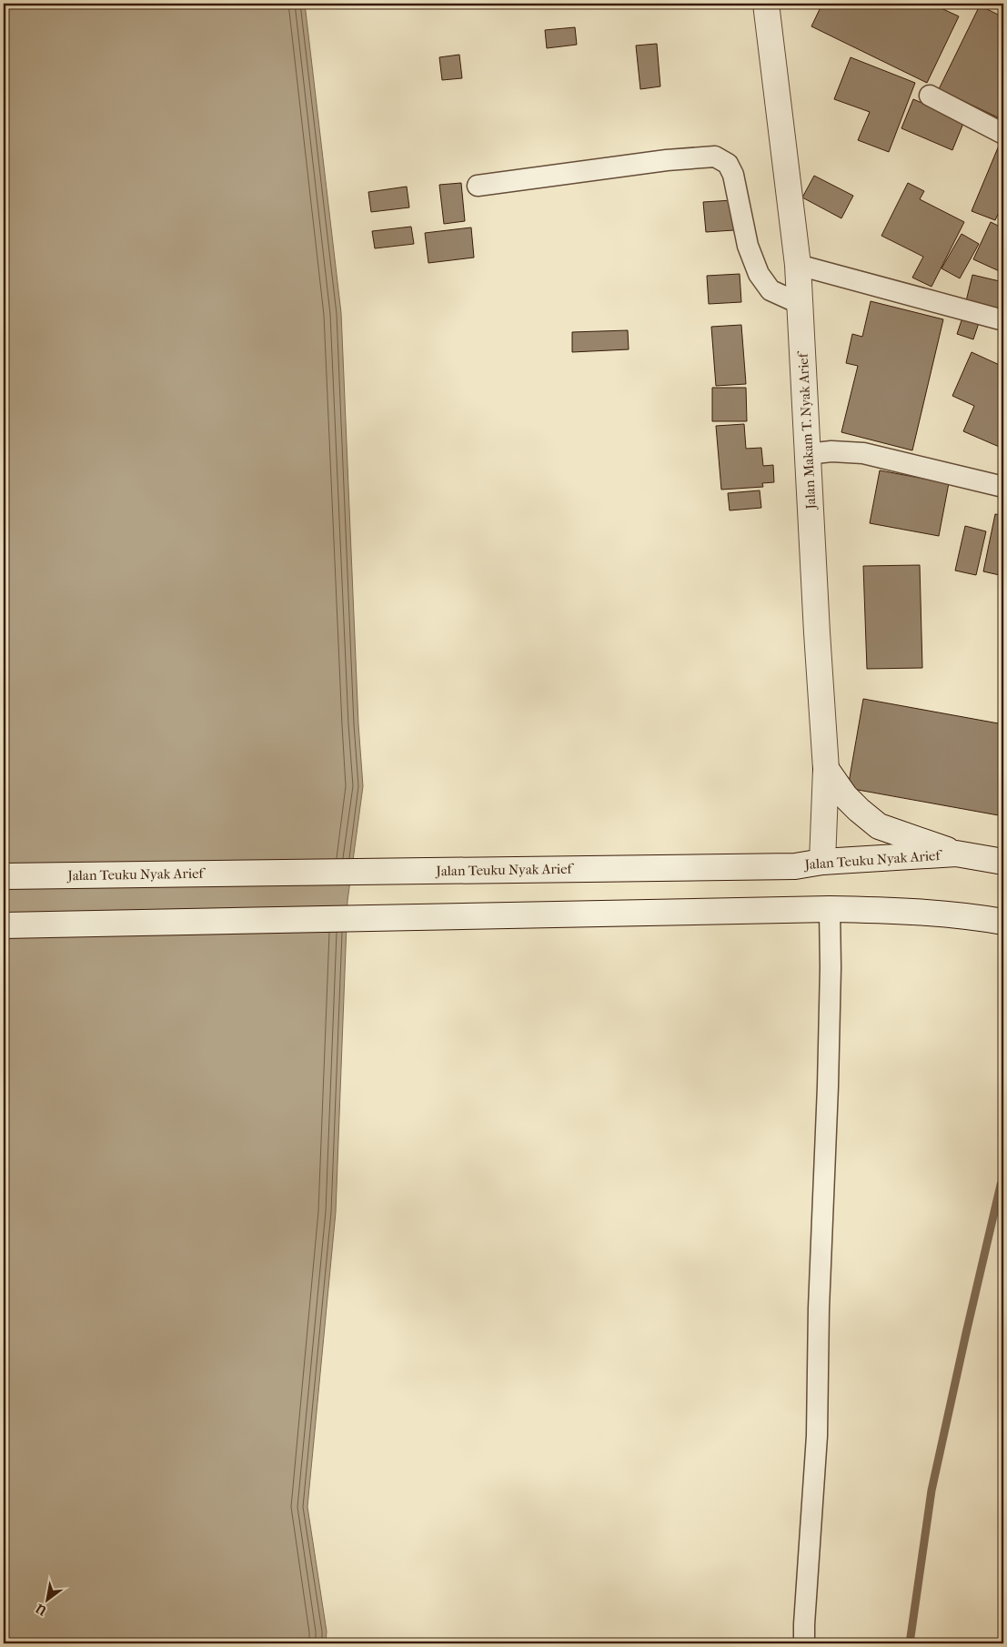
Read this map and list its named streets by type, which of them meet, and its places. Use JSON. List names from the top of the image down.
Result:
{
  "streets": {
    "main road": ["Jalan Makam T. Nyak Arief", "Jalan Teuku Nyak Arief"]
  },
  "crossings": [
    ["Jalan Makam T. Nyak Arief", "Jalan Teuku Nyak Arief"]
  ],
  "north": "bottom left"
}
